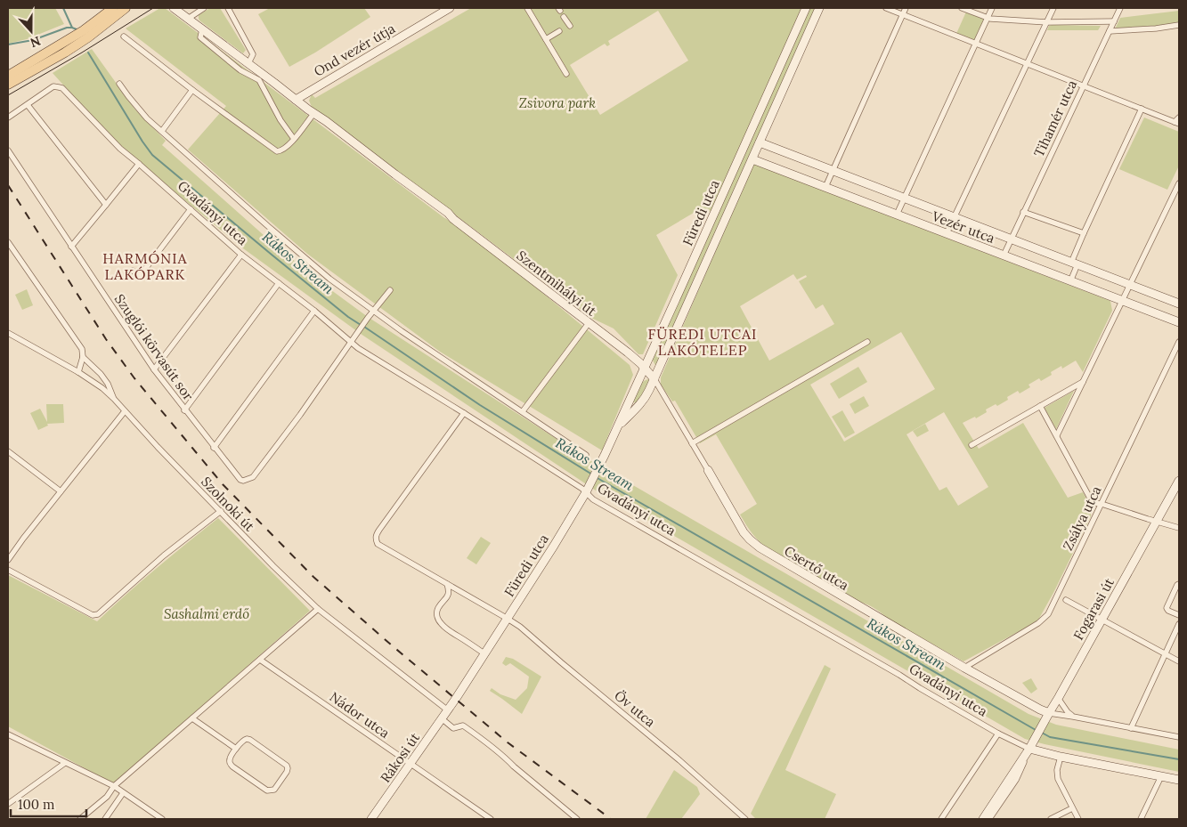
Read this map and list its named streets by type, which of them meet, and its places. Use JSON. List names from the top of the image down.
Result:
{
  "streets": {
    "street": [
      "Ond vezér útja",
      "Tihamér utca",
      "Gvadányi utca",
      "Füredi utca",
      "Vezér utca",
      "Szentmihályi út",
      "Szuglói körvasút sor",
      "Szolnoki út",
      "Zsálya utca",
      "Csertő utca",
      "Fogarasi út",
      "Öv utca",
      "Nádor utca",
      "Rákosi út"
    ]
  },
  "crossings": [
    ["Ond vezér útja", "Szentmihályi út"],
    ["Tihamér utca", "Vezér utca"],
    ["Gvadányi utca", "Füredi utca"],
    ["Gvadányi utca", "Szuglói körvasút sor"],
    ["Gvadányi utca", "Fogarasi út"],
    ["Gvadányi utca", "Öv utca"],
    ["Füredi utca", "Vezér utca"],
    ["Füredi utca", "Szentmihályi út"],
    ["Füredi utca", "Szolnoki út"],
    ["Füredi utca", "Csertő utca"],
    ["Füredi utca", "Öv utca"],
    ["Füredi utca", "Rákosi út"],
    ["Szentmihályi út", "Csertő utca"],
    ["Szolnoki út", "Rákosi út"],
    ["Zsálya utca", "Csertő utca"],
    ["Csertő utca", "Fogarasi út"],
    ["Nádor utca", "Rákosi út"]
  ],
  "districts": ["HARMÓNIA LAKÓPARK", "FÜREDI UTCAI LAKÓTELEP"],
  "water": ["Rákos Stream"],
  "parks": ["Zsivora park", "Sashalmi erdő"],
  "scale_bar": "100 m",
  "north": "bottom"
}
